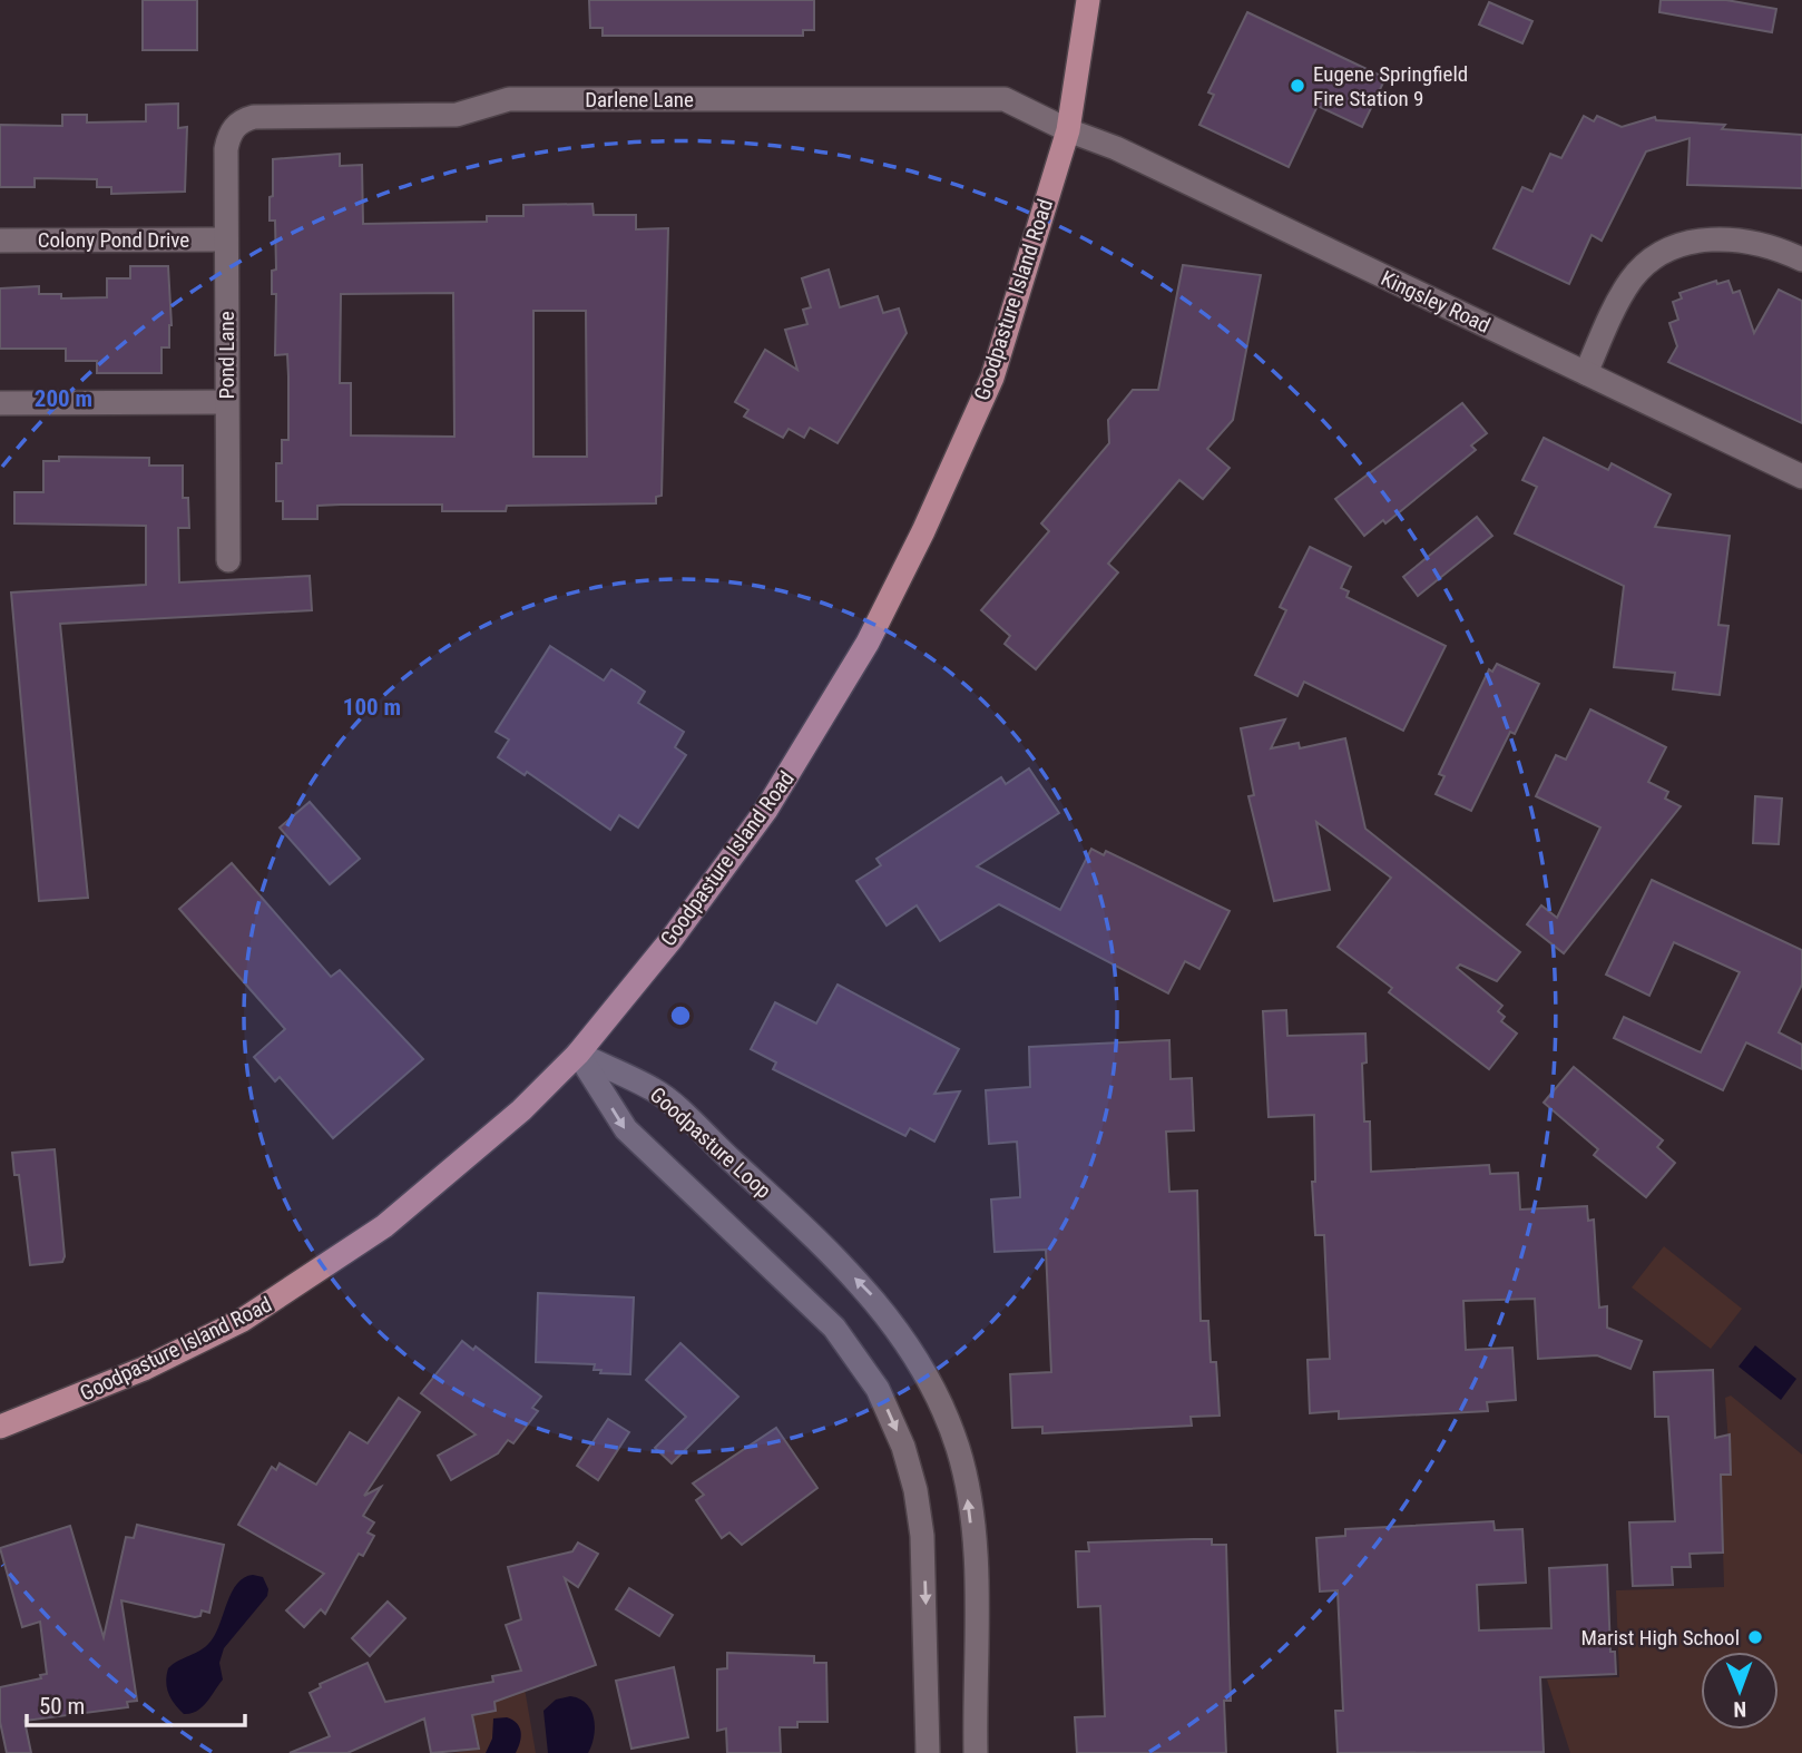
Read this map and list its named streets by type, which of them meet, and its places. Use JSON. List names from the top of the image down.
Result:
{
  "streets": {
    "main road": ["Goodpasture Island Road"],
    "street": [
      "Darlene Lane",
      "Colony Pond Drive",
      "Kingsley Road",
      "Pond Lane",
      "Goodpasture Loop"
    ]
  },
  "crossings": [
    ["Darlene Lane", "Goodpasture Island Road"],
    ["Darlene Lane", "Kingsley Road"],
    ["Darlene Lane", "Pond Lane"],
    ["Colony Pond Drive", "Pond Lane"],
    ["Goodpasture Island Road", "Kingsley Road"],
    ["Goodpasture Island Road", "Goodpasture Loop"]
  ],
  "places": ["Eugene Springfield Fire Station 9", "Marist High School"],
  "scale_bar": "50 m",
  "north": "bottom",
  "rings": ["200 m", "100 m"]
}
